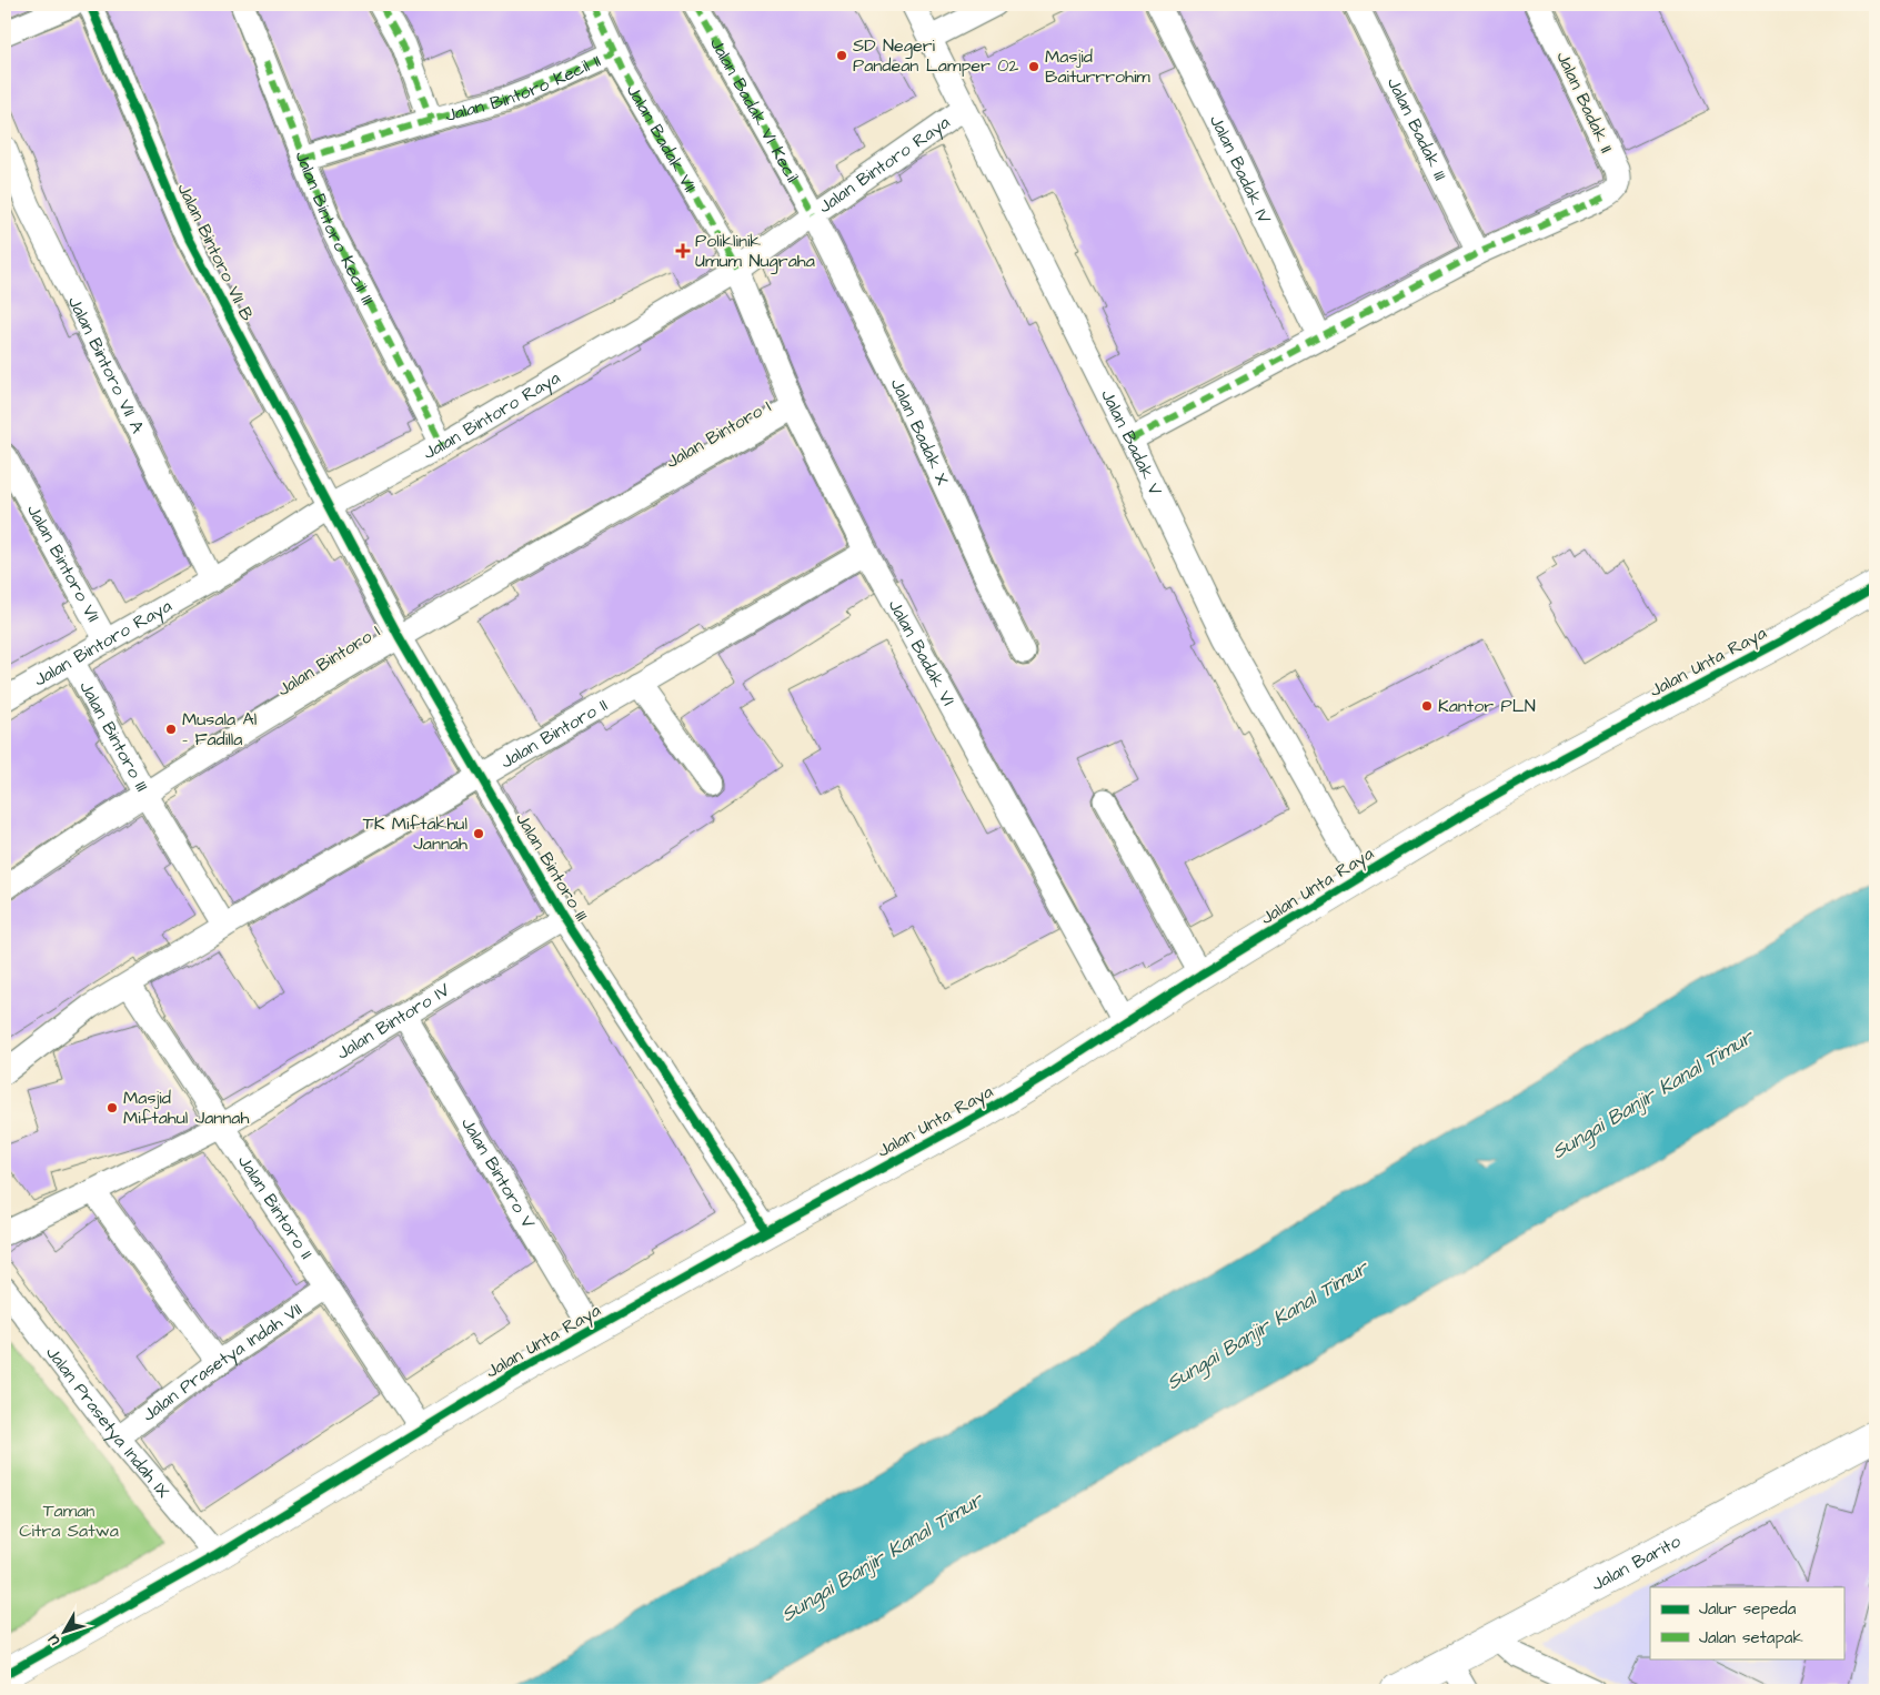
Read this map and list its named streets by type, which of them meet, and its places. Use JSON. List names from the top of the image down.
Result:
{
  "streets": {
    "street": [
      "Jalan Bintoro Kecil II",
      "Jalan Badak II",
      "Jalan Badak VI Kecil",
      "Jalan Badak III",
      "Jalan Badak VII",
      "Jalan Bintoro Raya",
      "Jalan Badak IV",
      "Jalan Bintoro Kecil III",
      "Jalan Bintoro VII B",
      "Jalan Bintoro VII A",
      "Jalan Badak X",
      "Jalan Bintoro I",
      "Jalan Badak V",
      "Jalan Bintoro VII",
      "Jalan Badak VI",
      "Jalan Unta Raya",
      "Jalan Bintoro II",
      "Jalan Bintoro III",
      "Jalan Bintoro IV",
      "Jalan Bintoro V",
      "Jalan Prasetya Indah VII",
      "Jalan Prasetya Indah IX",
      "Jalan Barito"
    ]
  },
  "crossings": [
    ["Jalan Bintoro Kecil II", "Jalan Badak VII"],
    ["Jalan Bintoro Kecil II", "Jalan Bintoro Kecil III"],
    ["Jalan Badak II", "Jalan Badak III"],
    ["Jalan Badak VI Kecil", "Jalan Bintoro Raya"],
    ["Jalan Badak VI Kecil", "Jalan Badak X"],
    ["Jalan Badak VII", "Jalan Bintoro Raya"],
    ["Jalan Badak VII", "Jalan Badak VI"],
    ["Jalan Bintoro Raya", "Jalan Bintoro Kecil III"],
    ["Jalan Bintoro Raya", "Jalan Bintoro VII B"],
    ["Jalan Bintoro Raya", "Jalan Bintoro VII A"],
    ["Jalan Bintoro Raya", "Jalan Badak X"],
    ["Jalan Bintoro Raya", "Jalan Badak V"],
    ["Jalan Bintoro Raya", "Jalan Bintoro VII"],
    ["Jalan Bintoro Raya", "Jalan Badak VI"],
    ["Jalan Bintoro Raya", "Jalan Bintoro III"],
    ["Jalan Bintoro VII B", "Jalan Bintoro III"],
    ["Jalan Bintoro I", "Jalan Badak VI"],
    ["Jalan Bintoro I", "Jalan Bintoro III"],
    ["Jalan Badak V", "Jalan Unta Raya"],
    ["Jalan Badak VI", "Jalan Unta Raya"],
    ["Jalan Badak VI", "Jalan Bintoro II"],
    ["Jalan Unta Raya", "Jalan Bintoro II"],
    ["Jalan Unta Raya", "Jalan Bintoro III"],
    ["Jalan Unta Raya", "Jalan Bintoro V"],
    ["Jalan Unta Raya", "Jalan Prasetya Indah IX"],
    ["Jalan Bintoro II", "Jalan Bintoro III"],
    ["Jalan Bintoro II", "Jalan Bintoro IV"],
    ["Jalan Bintoro II", "Jalan Prasetya Indah VII"],
    ["Jalan Bintoro III", "Jalan Bintoro IV"],
    ["Jalan Bintoro IV", "Jalan Bintoro V"],
    ["Jalan Prasetya Indah VII", "Jalan Prasetya Indah IX"]
  ],
  "water": ["Sungai Banjir Kanal Timur"],
  "parks": ["Taman Citra Satwa"],
  "places": {
    "other": [
      "SD Negeri Pandean Lamper 02",
      "Masjid Baiturrrohim",
      "Kantor PLN",
      "Musala Al - Fadilla",
      "TK Miftakhul Jannah",
      "Masjid Miftahul Jannah"
    ],
    "health": ["Poliklinik Umum Nugraha"]
  },
  "legend": ["Jalur sepeda", "Jalan setapak"],
  "north": "bottom left"
}
